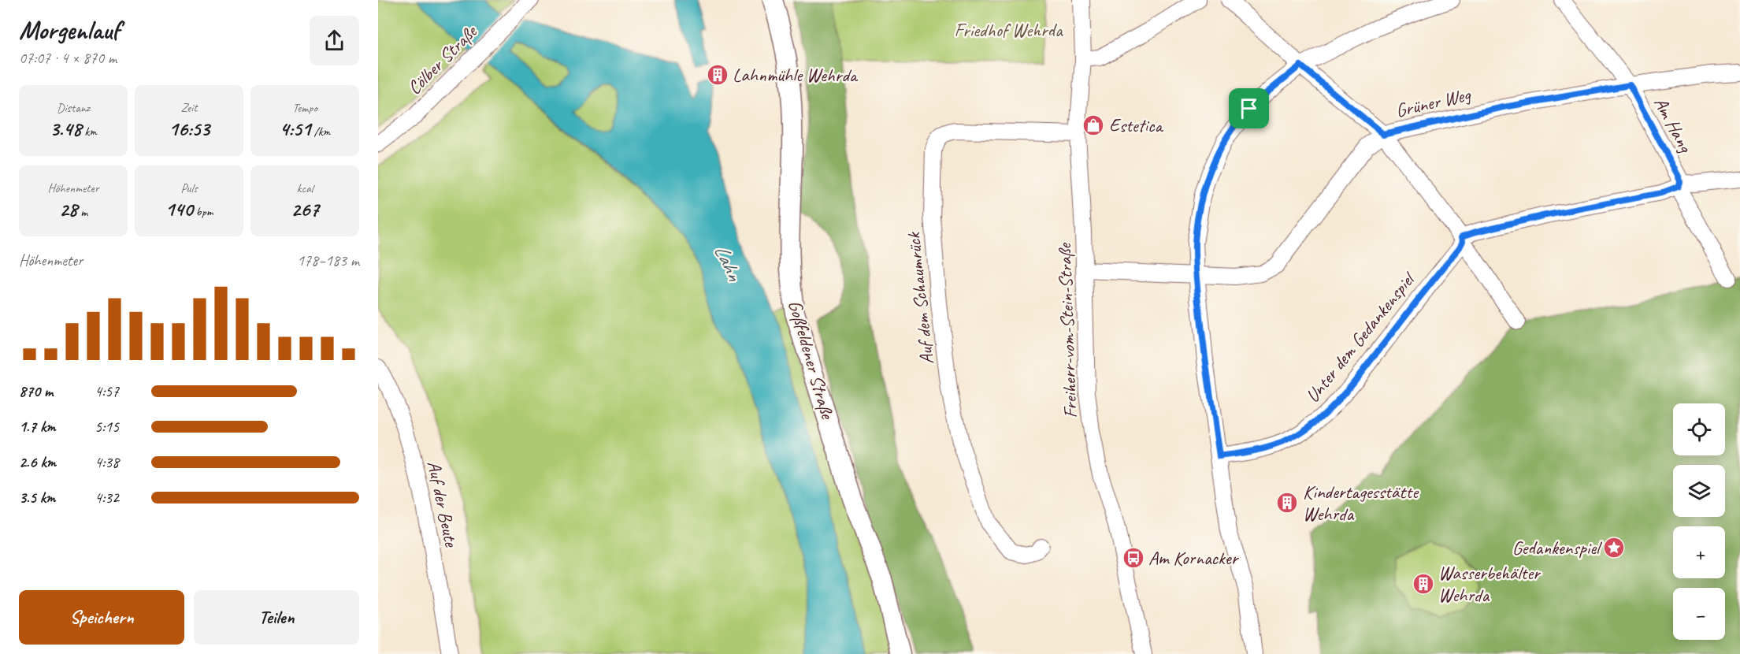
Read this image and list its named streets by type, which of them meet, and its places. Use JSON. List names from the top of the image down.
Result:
{
  "streets": {
    "main road": ["Goßfeldener Straße"],
    "street": [
      "Cölber Straße",
      "Grüner Weg",
      "Am Hang",
      "Auf dem Schaumrück",
      "Freiherr-vom-Stein-Straße",
      "Unter dem Gedankenspiel",
      "Auf der Beute"
    ]
  },
  "crossings": [
    ["Grüner Weg", "Am Hang"],
    ["Grüner Weg", "Freiherr-vom-Stein-Straße"],
    ["Auf dem Schaumrück", "Freiherr-vom-Stein-Straße"]
  ],
  "water": ["Lahn"],
  "parks": ["Friedhof Wehrda"],
  "places": {
    "building": ["Lahnmühle Wehrda", "Kindertagesstätte Wehrda", "Wasserbehälter Wehrda"],
    "shop": ["Estetica"],
    "place": ["Gedankenspiel"],
    "bus stop": ["Am Kornacker"]
  },
  "page": {
    "heading": ["Morgenlauf", "07:07 · 4 × 870 m"],
    "stats": [
      ["Distanz", "3.48 km"],
      ["Zeit", "16:53"],
      ["Tempo", "4:51 /km"],
      ["Höhenmeter", "28 m"],
      ["Puls", "140 bpm"],
      ["kcal", "267"]
    ],
    "chart": ["Höhenmeter", "178–183 m"],
    "list": [
      {
        "name": "870 m",
        "note": "4:57"
      },
      {
        "name": "1.7 km",
        "note": "5:15"
      },
      {
        "name": "2.6 km",
        "note": "4:38"
      },
      {
        "name": "3.5 km",
        "note": "4:32"
      }
    ],
    "map_buttons": ["+", "−"],
    "buttons": ["Speichern", "Teilen"]
  }
}
